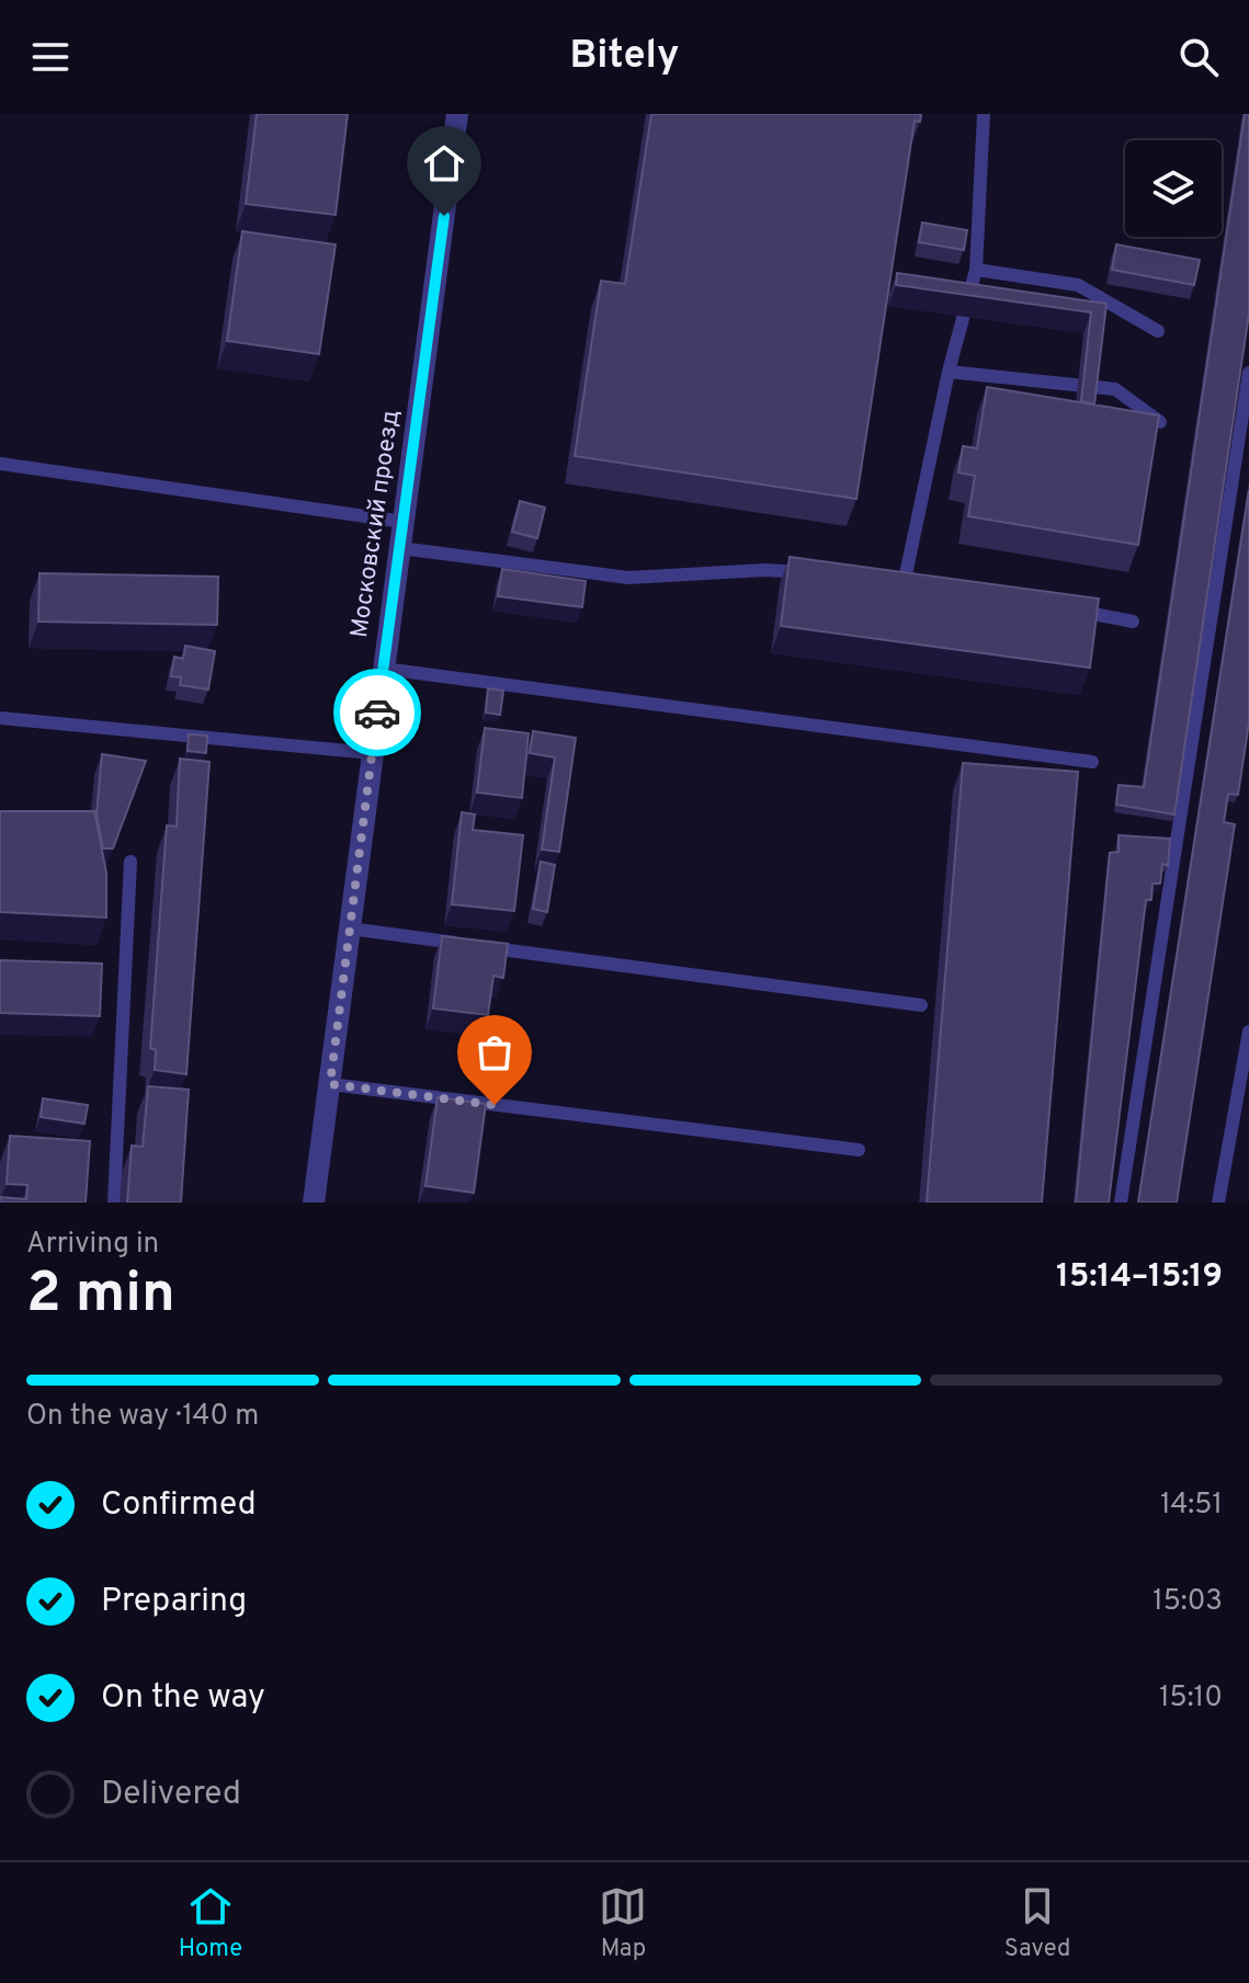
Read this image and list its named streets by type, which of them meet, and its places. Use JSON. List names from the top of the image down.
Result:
{
  "streets": {
    "street": ["Московский проезд"]
  },
  "page": {
    "header": "Bitely",
    "heading": ["2 min", "Arriving in", "15:14–15:19"],
    "bar": "On the way · 140 m",
    "list": [
      ["Confirmed", "14:51"],
      ["Preparing", "15:03"],
      ["On the way", "15:10"],
      "Delivered"
    ],
    "tabs": ["Home", "Map", "Saved"]
  }
}
